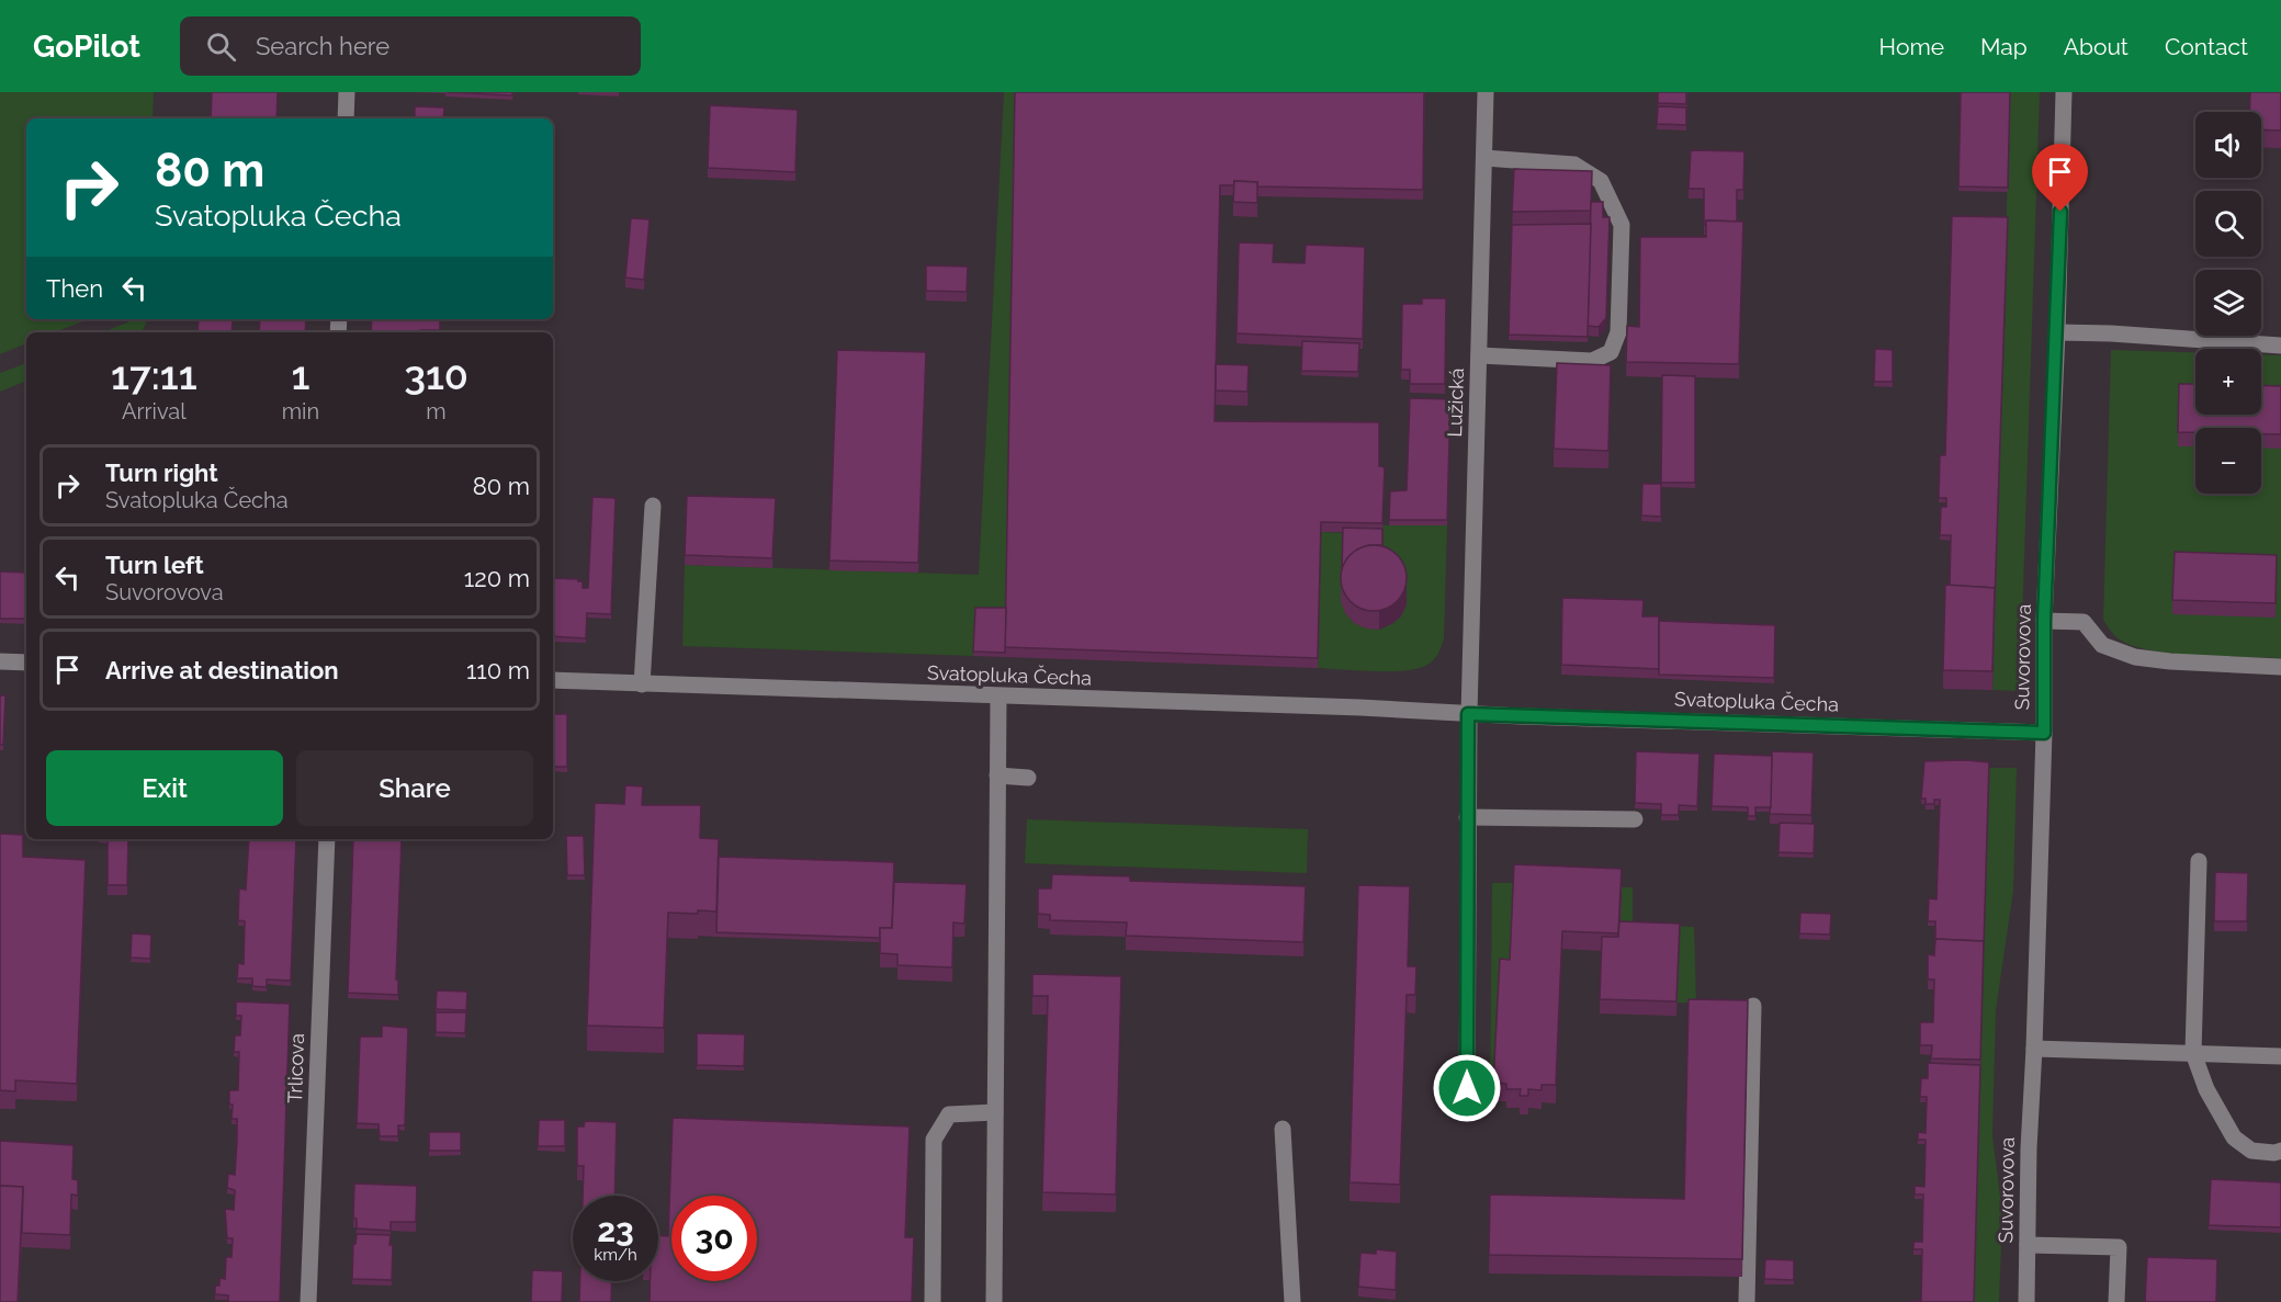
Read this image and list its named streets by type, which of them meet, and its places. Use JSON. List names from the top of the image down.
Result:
{
  "streets": {
    "street": [
      "Lužická",
      "Suvorovova",
      "Svatopluka Čecha",
      "Trlicova"
    ]
  },
  "crossings": [
    ["Lužická", "Svatopluka Čecha"],
    ["Suvorovova", "Svatopluka Čecha"]
  ],
  "page": {
    "header": "GoPilot",
    "search": "Search here",
    "nav": [
      "Home",
      "Map",
      "About",
      "Contact"
    ],
    "map_buttons": ["+", "−"],
    "turn": ["80 m", "Svatopluka Čecha"],
    "then": "Then",
    "eta": [
      "17:11",
      "Arrival",
      "1",
      "min",
      "310",
      "m"
    ],
    "list": [
      {
        "name": "Turn right",
        "note": "Svatopluka Čecha",
        "value": "80 m"
      },
      {
        "name": "Turn left",
        "note": "Suvorovova",
        "value": "120 m"
      },
      {
        "name": "Arrive at destination",
        "value": "110 m"
      }
    ],
    "buttons": ["Exit", "Share"],
    "speed": "23 km/h",
    "limit": "30"
  }
}
